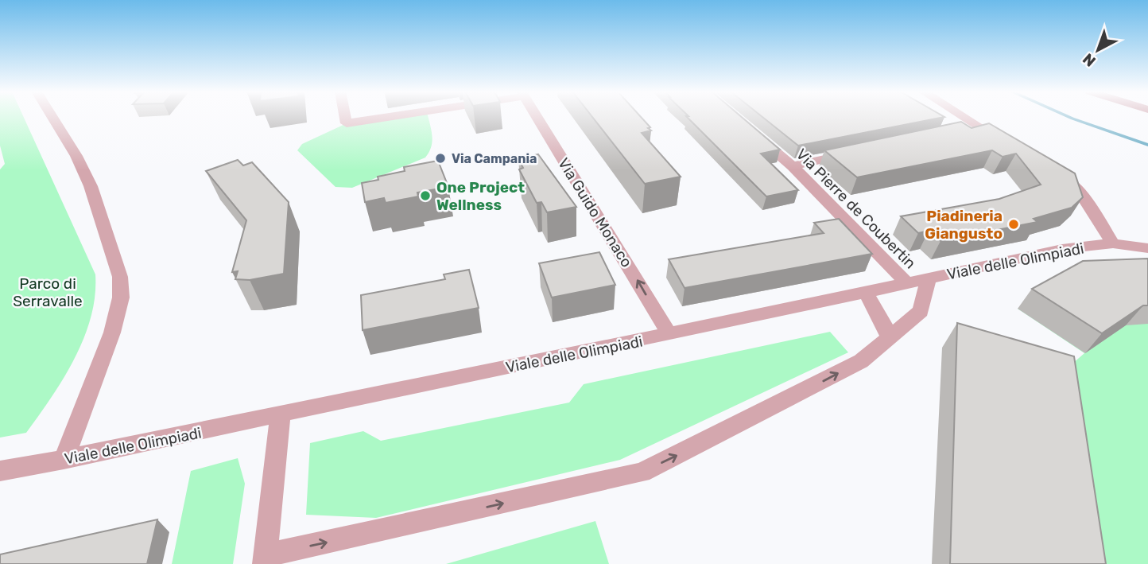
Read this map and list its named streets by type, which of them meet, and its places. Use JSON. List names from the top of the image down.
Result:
{
  "streets": {
    "street": ["Via Pierre de Coubertin", "Via Guido Monaco", "Viale delle Olimpiadi"]
  },
  "crossings": [
    ["Via Pierre de Coubertin", "Viale delle Olimpiadi"],
    ["Via Guido Monaco", "Viale delle Olimpiadi"]
  ],
  "one_way": ["Via Guido Monaco"],
  "parks": ["Parco di Serravalle"],
  "places": ["Via Campania", "One Project Wellness", "Piadineria Giangusto"],
  "north": "bottom left"
}
